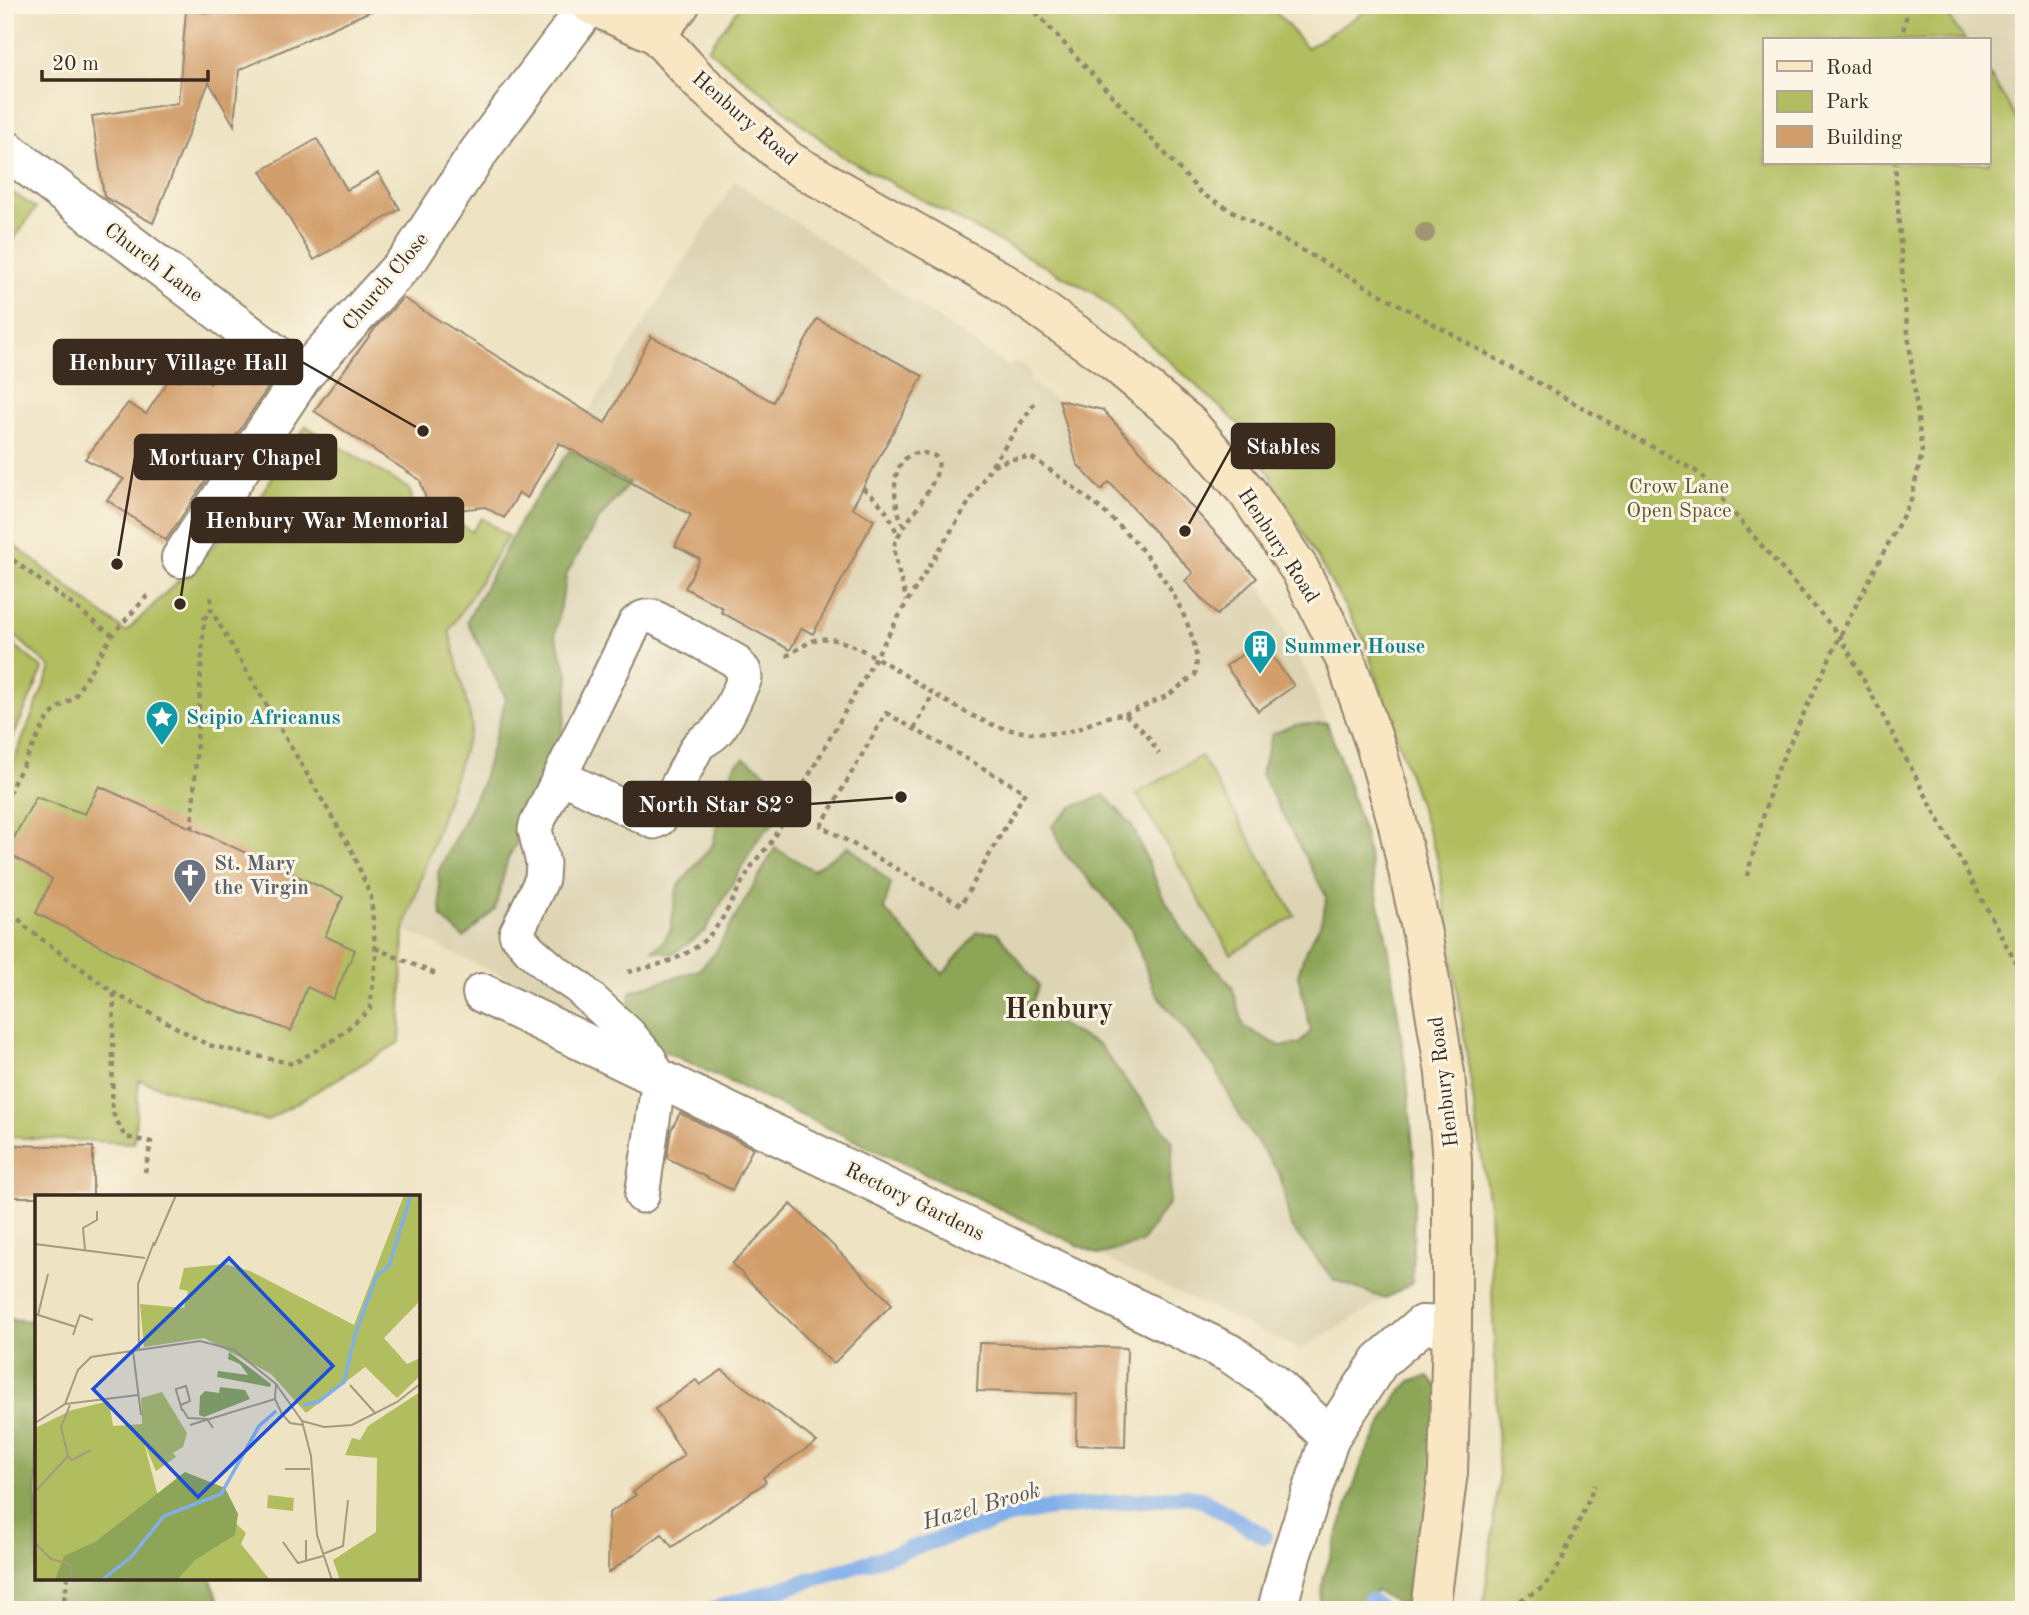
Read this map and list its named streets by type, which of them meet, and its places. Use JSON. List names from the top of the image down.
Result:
{
  "streets": {
    "main road": ["Henbury Road"],
    "street": ["Church Lane", "Church Close", "Rectory Gardens"]
  },
  "crossings": [
    ["Henbury Road", "Church Close"],
    ["Church Lane", "Church Close"]
  ],
  "districts": ["Henbury"],
  "water": ["Hazel Brook"],
  "parks": ["Crow Lane Open Space"],
  "places": {
    "other": [
      "Henbury Village Hall",
      "Stables",
      "Mortuary Chapel",
      "Henbury War Memorial",
      "North Star 82°"
    ],
    "building": ["Summer House"],
    "place": ["Scipio Africanus"],
    "church": ["St. Mary the Virgin"]
  },
  "legend": ["Road", "Park", "Building"],
  "scale_bar": "20 m"
}
